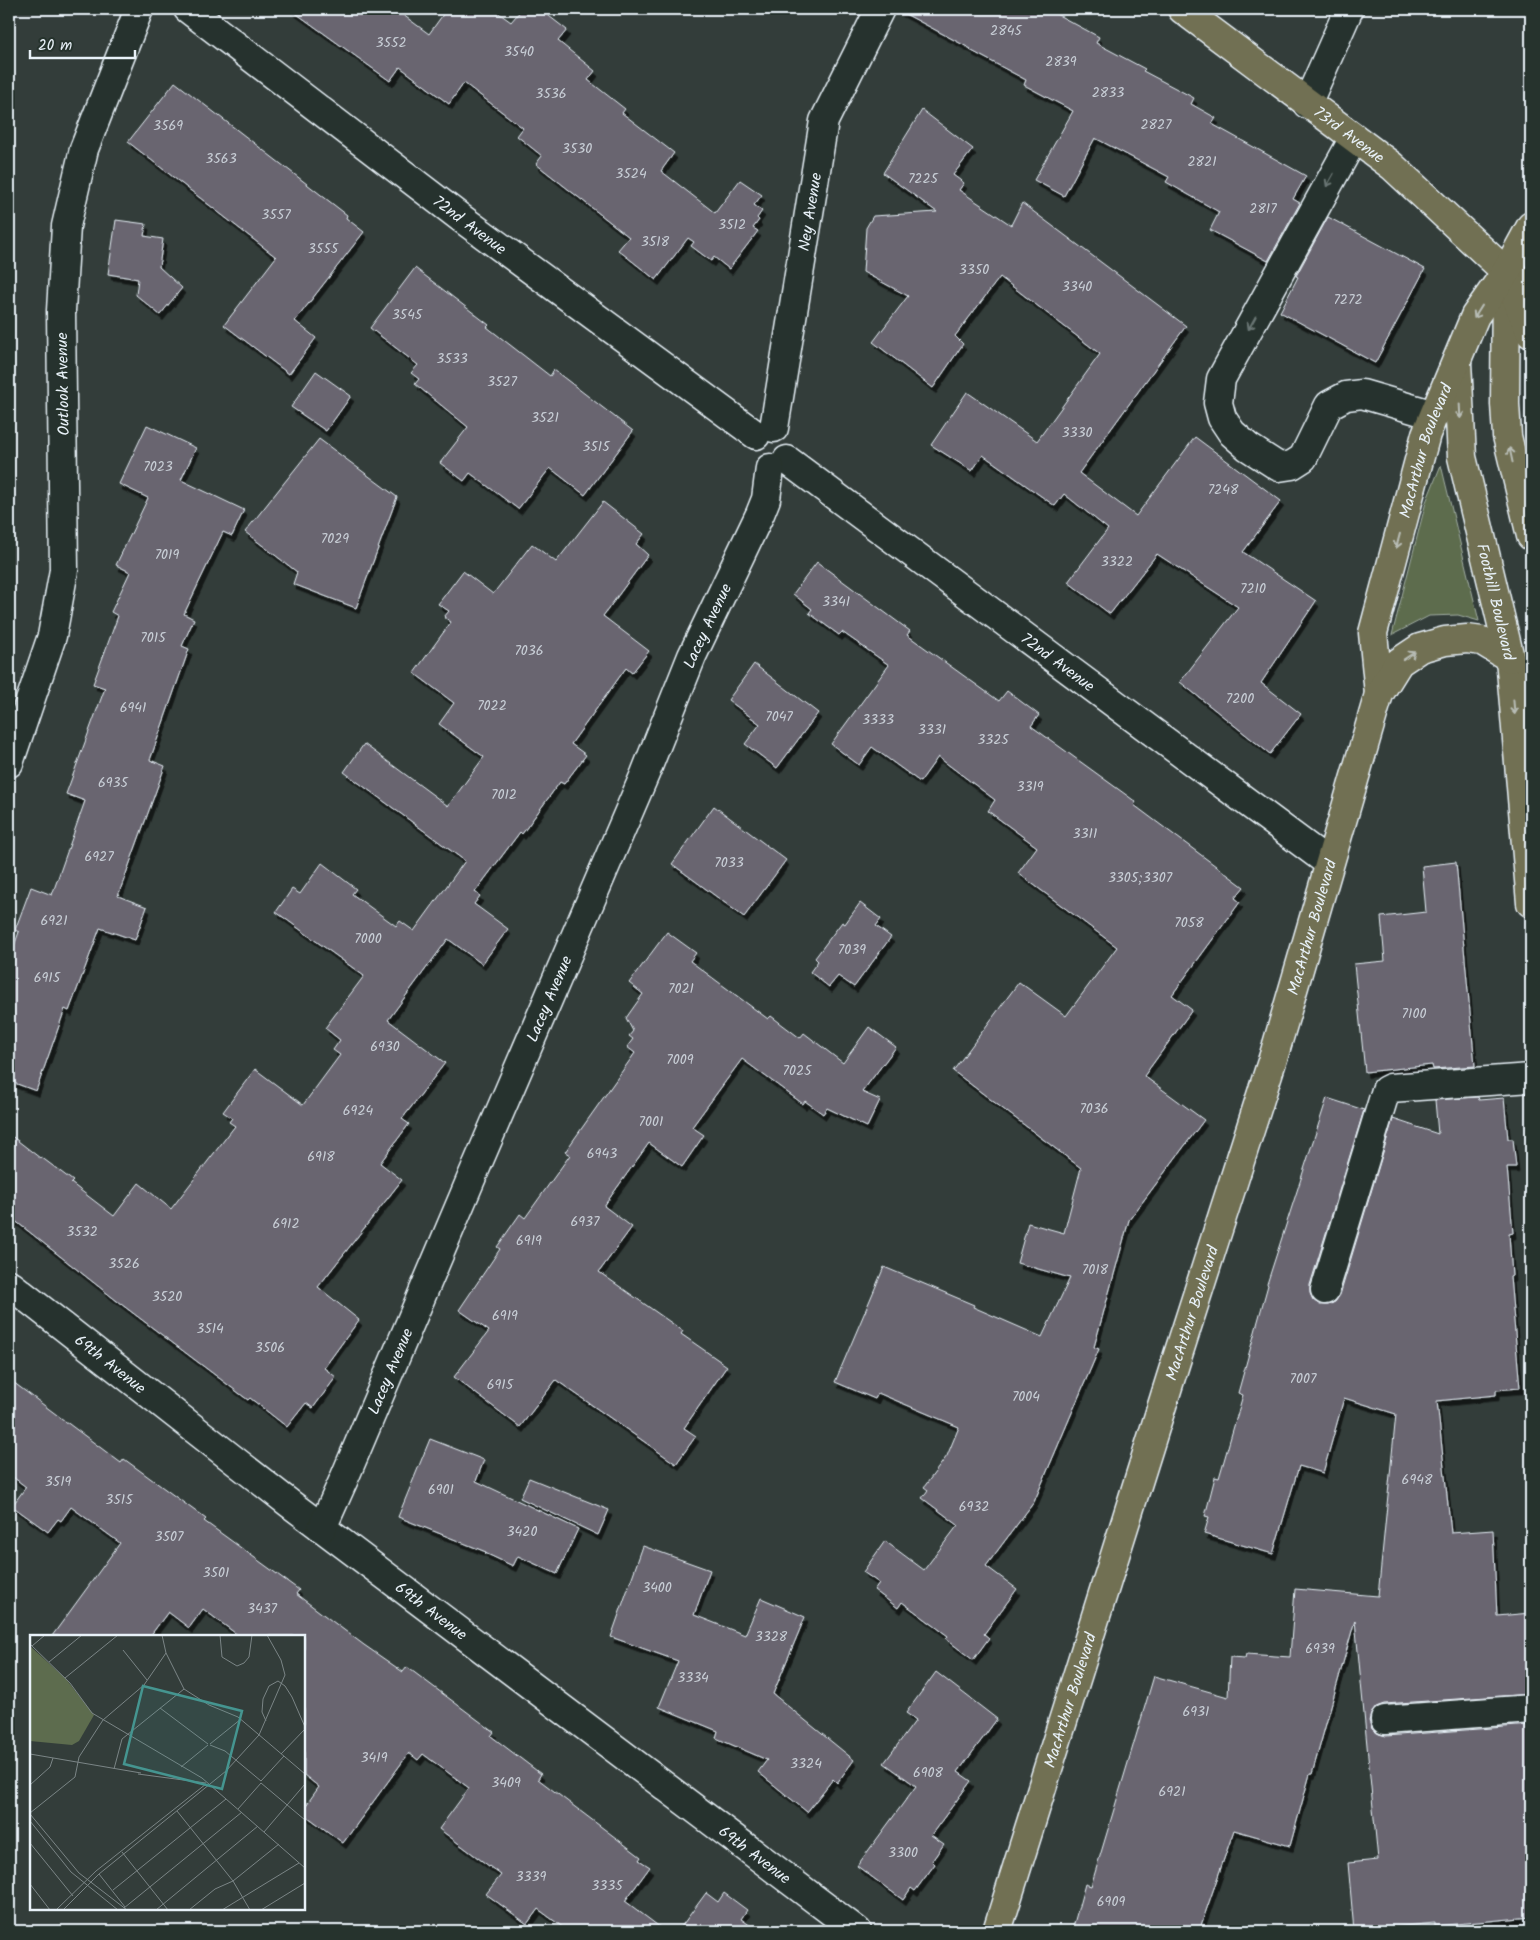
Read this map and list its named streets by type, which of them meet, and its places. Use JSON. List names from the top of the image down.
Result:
{
  "streets": {
    "main road": ["73rd Avenue", "MacArthur Boulevard", "Foothill Boulevard"],
    "street": [
      "Ney Avenue",
      "72nd Avenue",
      "Outlook Avenue",
      "Lacey Avenue",
      "69th Avenue"
    ]
  },
  "crossings": [
    ["73rd Avenue", "MacArthur Boulevard"],
    ["Ney Avenue", "72nd Avenue"],
    ["72nd Avenue", "MacArthur Boulevard"],
    ["72nd Avenue", "Lacey Avenue"],
    ["MacArthur Boulevard", "Foothill Boulevard"],
    ["Lacey Avenue", "69th Avenue"]
  ],
  "house_numbers": [
    "2845",
    "3552",
    "3540",
    "2839",
    "2833",
    "3536",
    "2827",
    "3569",
    "3530",
    "3563",
    "2821",
    "3524",
    "7225",
    "2817",
    "3557",
    "3512",
    "3518",
    "3555",
    "3350",
    "3340",
    "7272",
    "3545",
    "3533",
    "3527",
    "3521",
    "3330",
    "3515",
    "7023",
    "7248",
    "7029",
    "7019",
    "3322",
    "7210",
    "3341",
    "7015",
    "7036",
    "7200",
    "7022",
    "6941",
    "7047",
    "3333",
    "3331",
    "3325",
    "6935",
    "3319",
    "7012",
    "3311",
    "6927",
    "7033",
    "3305;3307",
    "6921",
    "7058",
    "7000",
    "7039",
    "6915",
    "7021",
    "7100",
    "6930",
    "7009",
    "7025",
    "7036",
    "6924",
    "7001",
    "6943",
    "6918",
    "6937",
    "6912",
    "3532",
    "6919",
    "3526",
    "7018",
    "3520",
    "6919",
    "3514",
    "3506",
    "7007",
    "6915",
    "7004",
    "6948",
    "3519",
    "6901",
    "3515",
    "6932",
    "3420",
    "3507",
    "3501",
    "3400",
    "3437",
    "3328",
    "6939",
    "3334",
    "6931",
    "3419",
    "3324",
    "6908",
    "3409",
    "6921",
    "3300",
    "3339",
    "3335",
    "6909"
  ],
  "scale_bar": "20 m"
}
